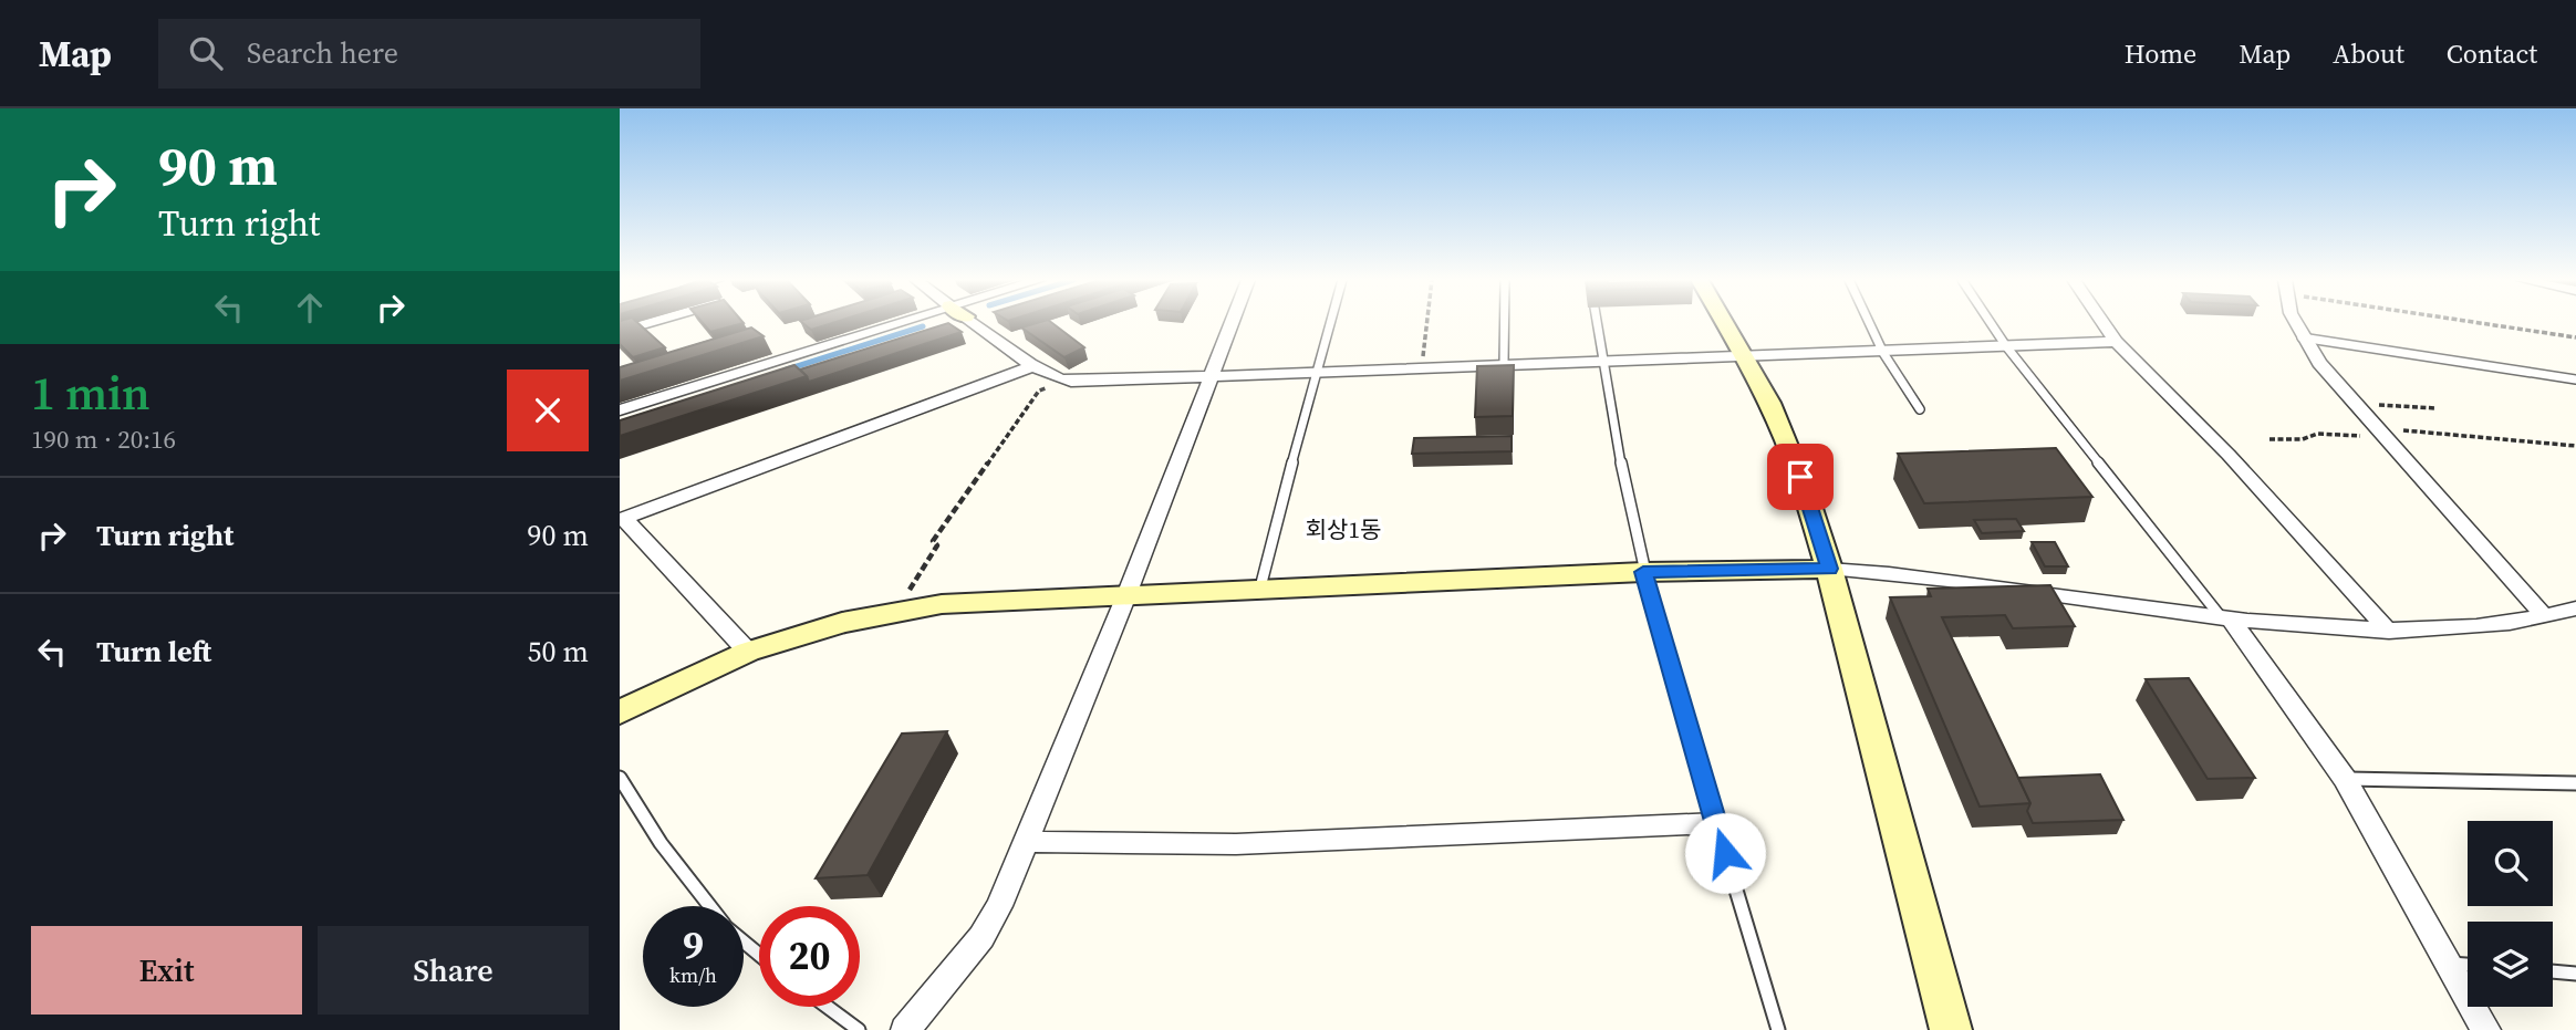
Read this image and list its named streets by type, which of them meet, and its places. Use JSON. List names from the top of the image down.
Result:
{
  "districts": ["회상1동"],
  "page": {
    "header": "Map",
    "search": "Search here",
    "nav": [
      "Home",
      "Map",
      "About",
      "Contact"
    ],
    "turn": ["90 m", "Turn right"],
    "heading": ["1 min", "190 m · 20:16"],
    "list": [
      {
        "name": "Turn right",
        "value": "90 m"
      },
      {
        "name": "Turn left",
        "value": "50 m"
      }
    ],
    "speed": "9 km/h",
    "limit": "20",
    "buttons": ["Exit", "Share"]
  }
}
